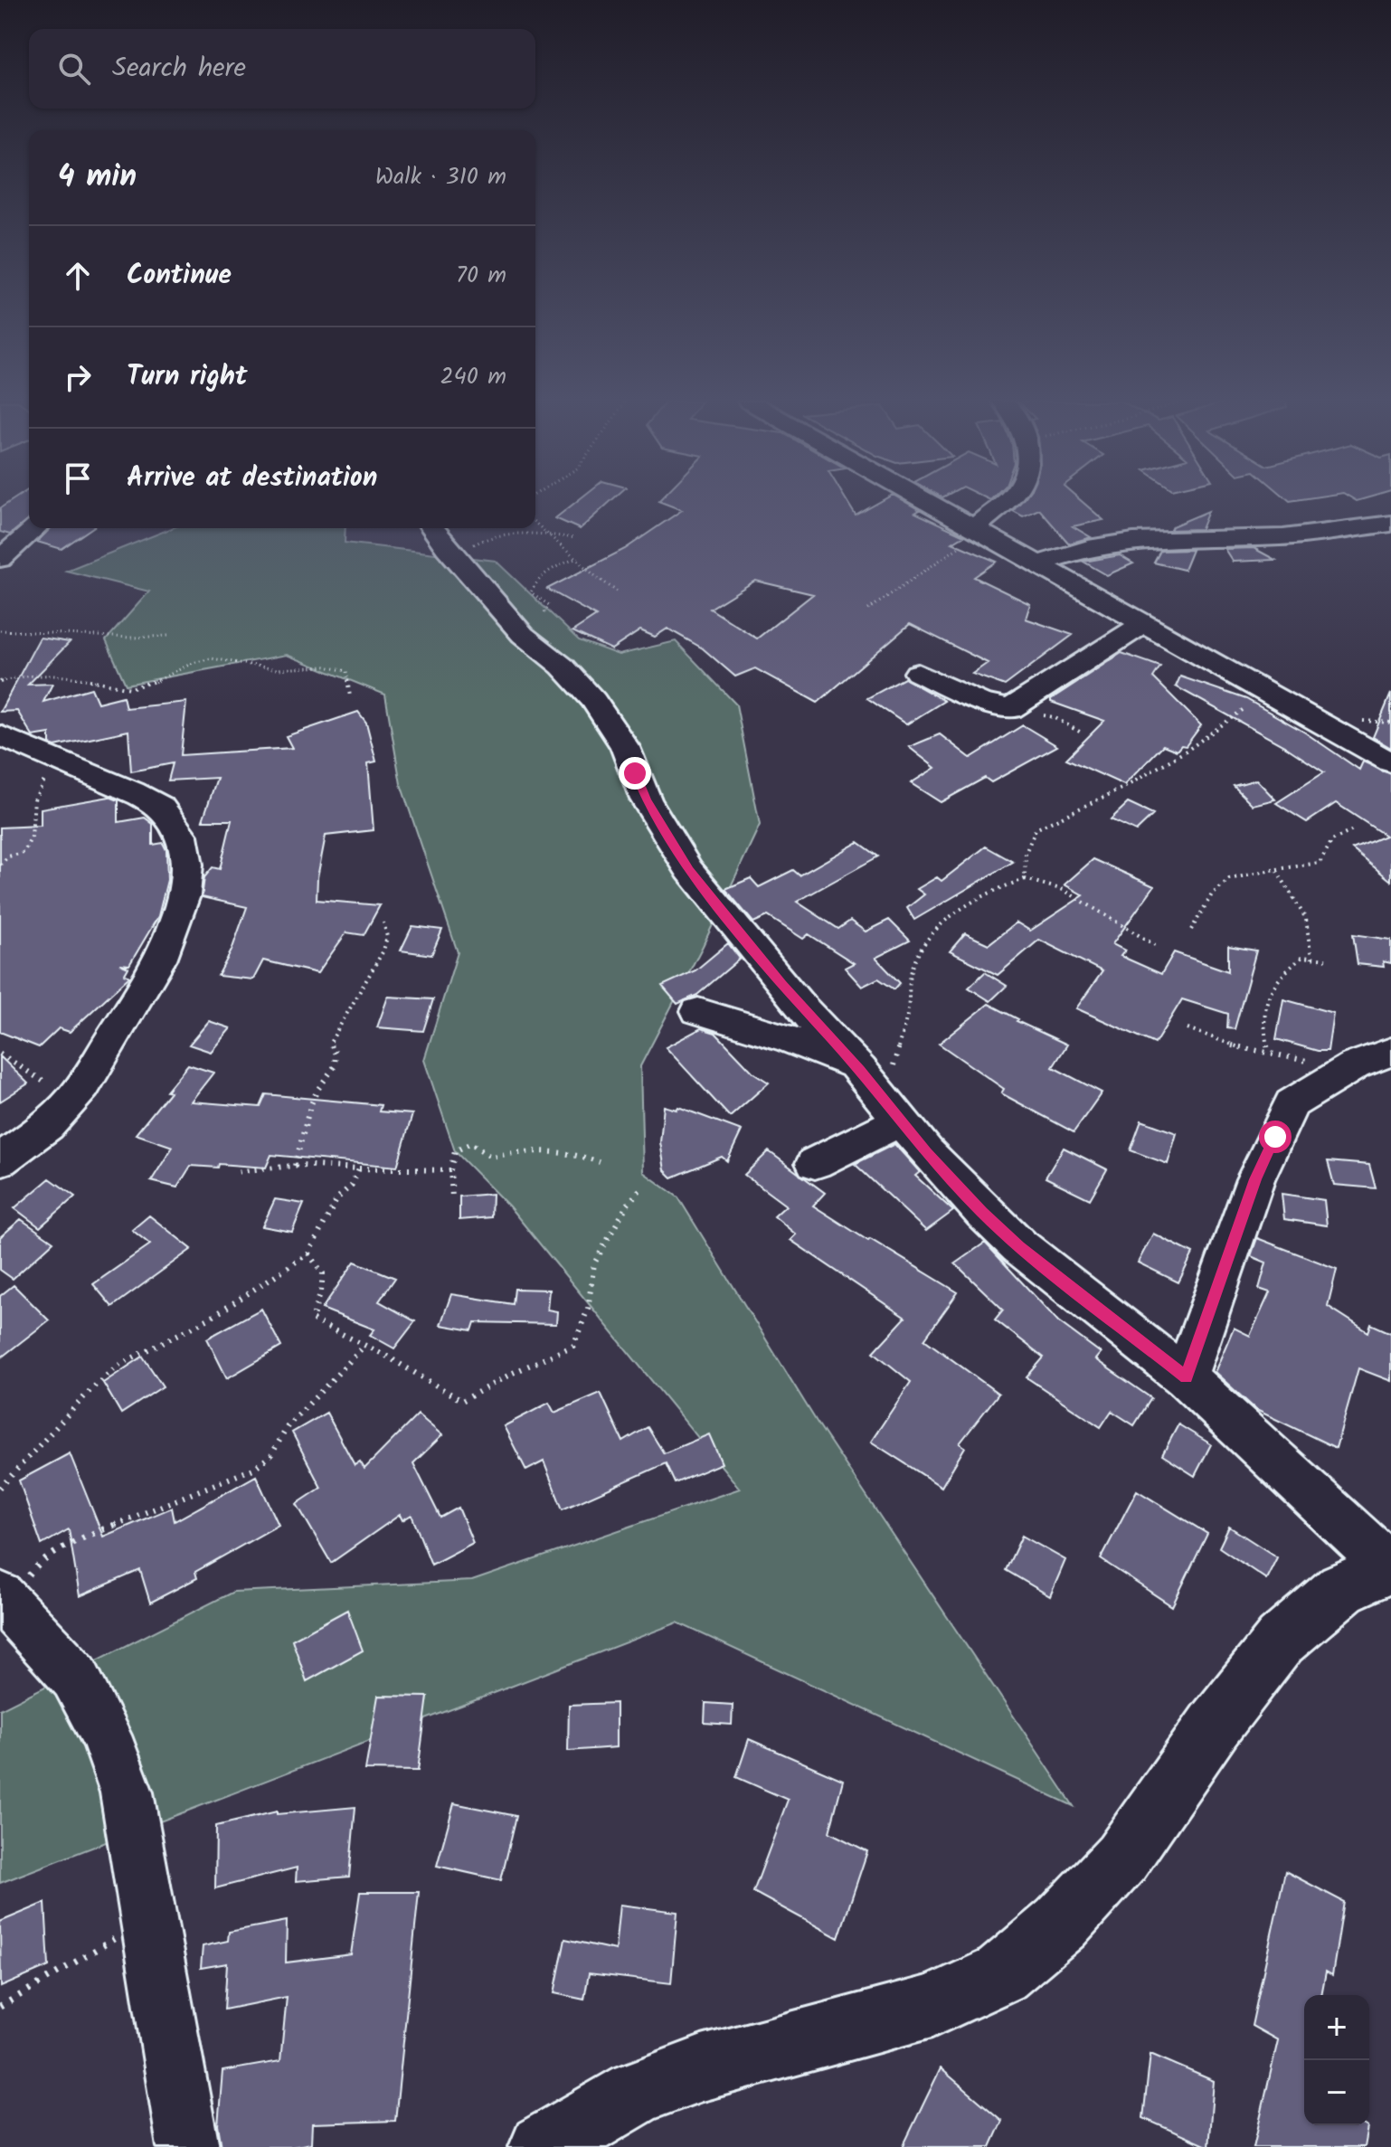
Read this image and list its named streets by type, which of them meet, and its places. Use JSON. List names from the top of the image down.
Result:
{
  "page": {
    "search": "Search here",
    "heading": ["4 min", "Walk · 310 m"],
    "list": [
      ["Continue", "70 m"],
      ["Turn right", "240 m"],
      "Arrive at destination"
    ],
    "map_buttons": ["+", "−"]
  }
}
